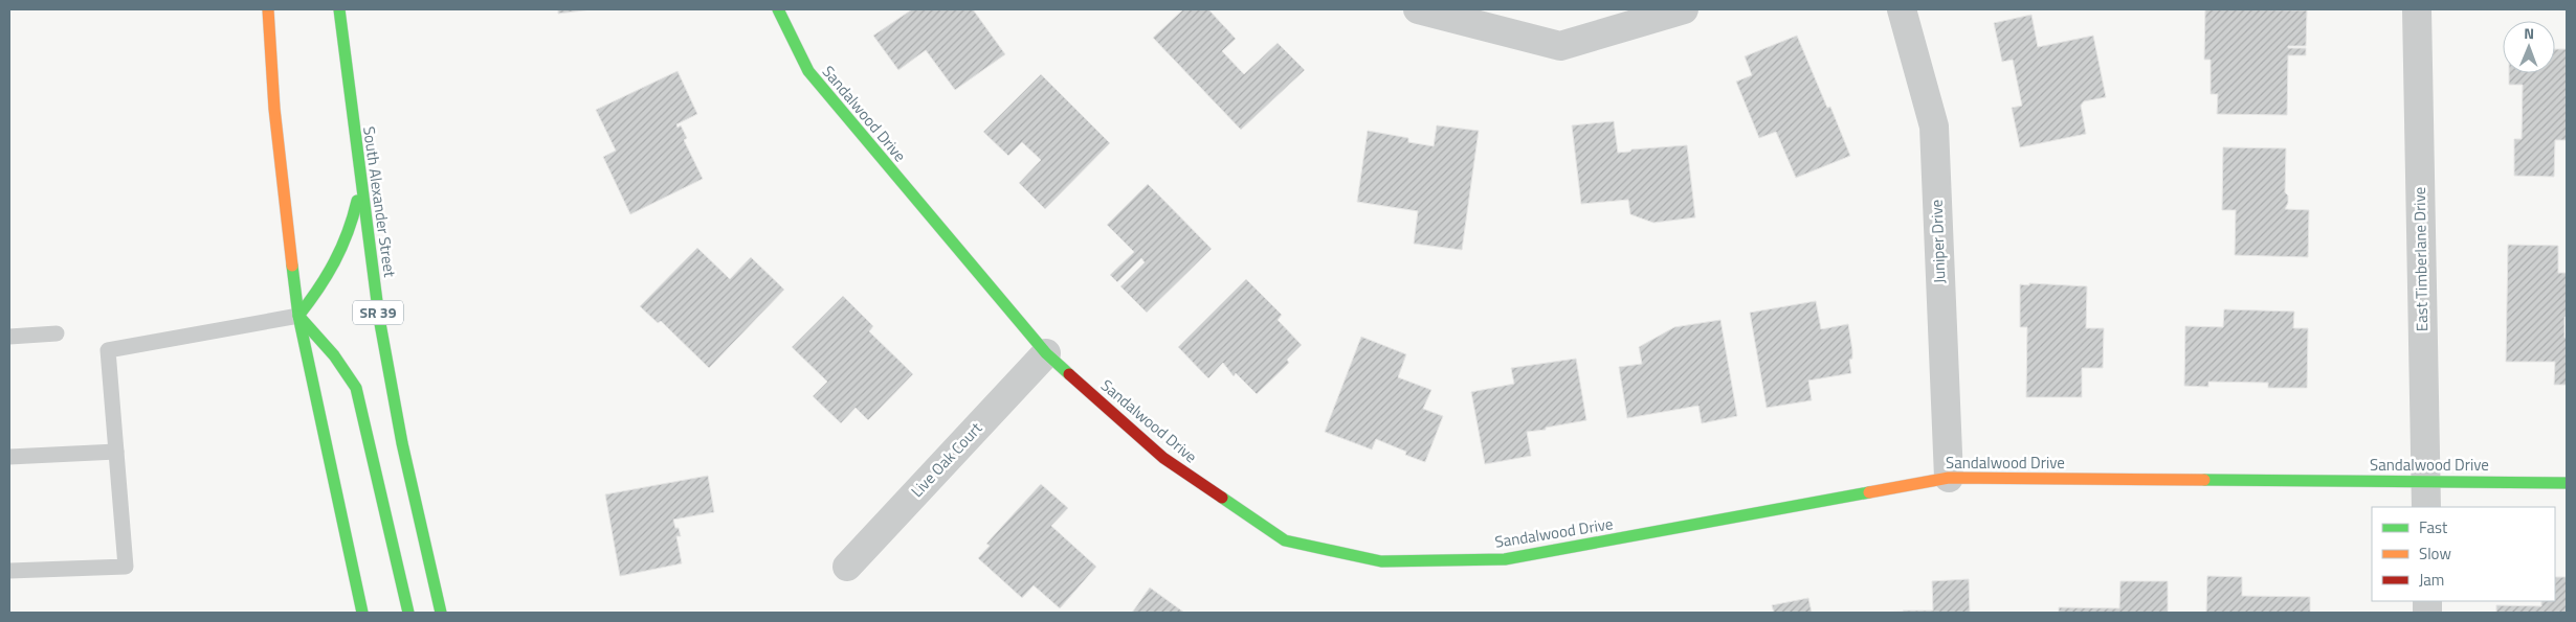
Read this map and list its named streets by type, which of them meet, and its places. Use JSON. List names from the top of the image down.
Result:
{
  "streets": {
    "street": [
      "Sandalwood Drive",
      "South Alexander Street",
      "Juniper Drive",
      "East Timberlane Drive",
      "SR 39",
      "Live Oak Court"
    ]
  },
  "crossings": [
    ["Sandalwood Drive", "Juniper Drive"],
    ["Sandalwood Drive", "East Timberlane Drive"],
    ["Sandalwood Drive", "Live Oak Court"]
  ],
  "legend": ["Fast", "Slow", "Jam"],
  "north": "top"
}
